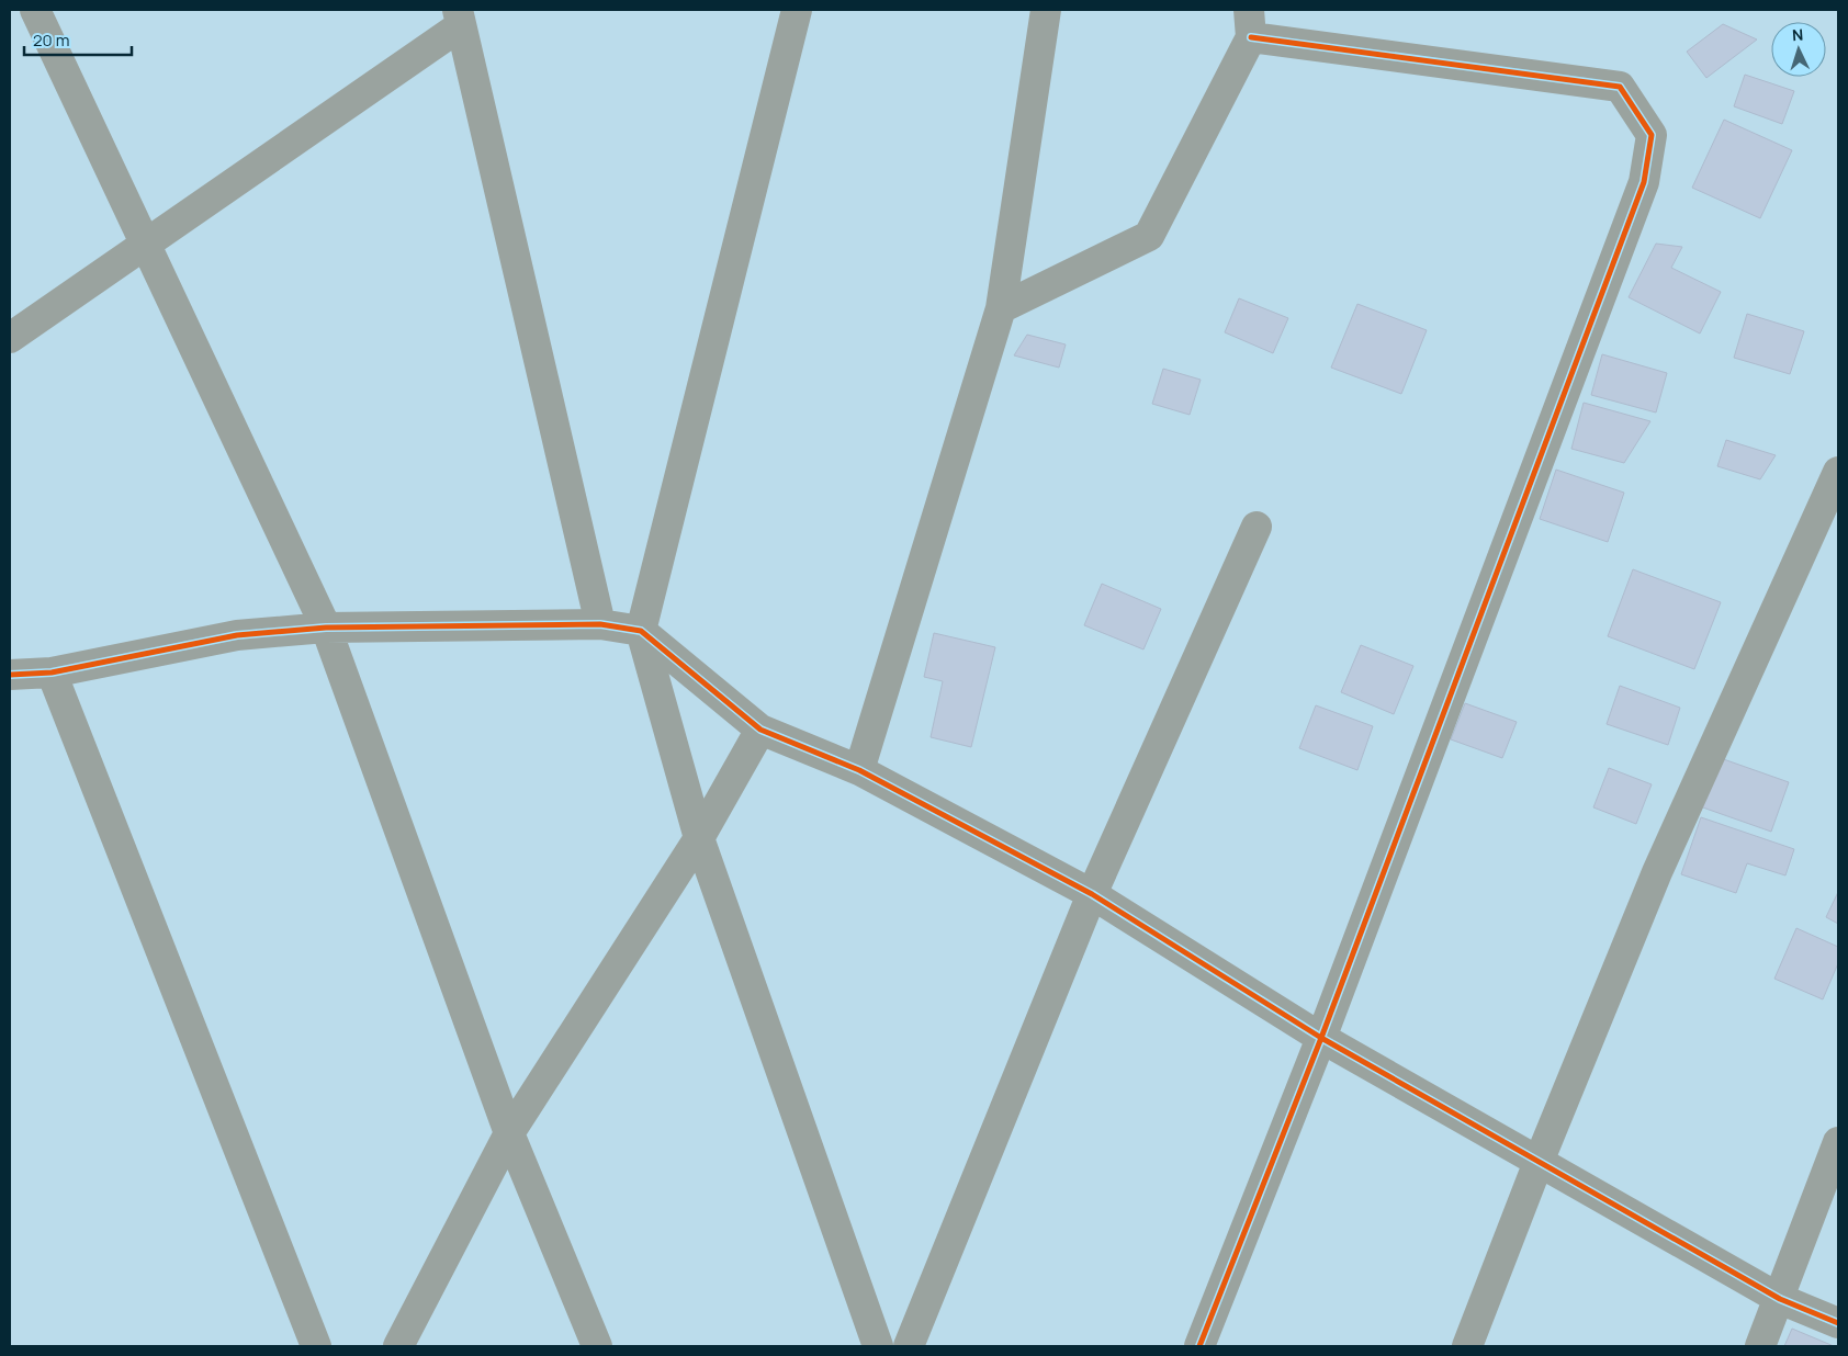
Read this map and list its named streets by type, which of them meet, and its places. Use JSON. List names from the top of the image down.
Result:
{
  "scale_bar": "20 m",
  "north": "top"
}
